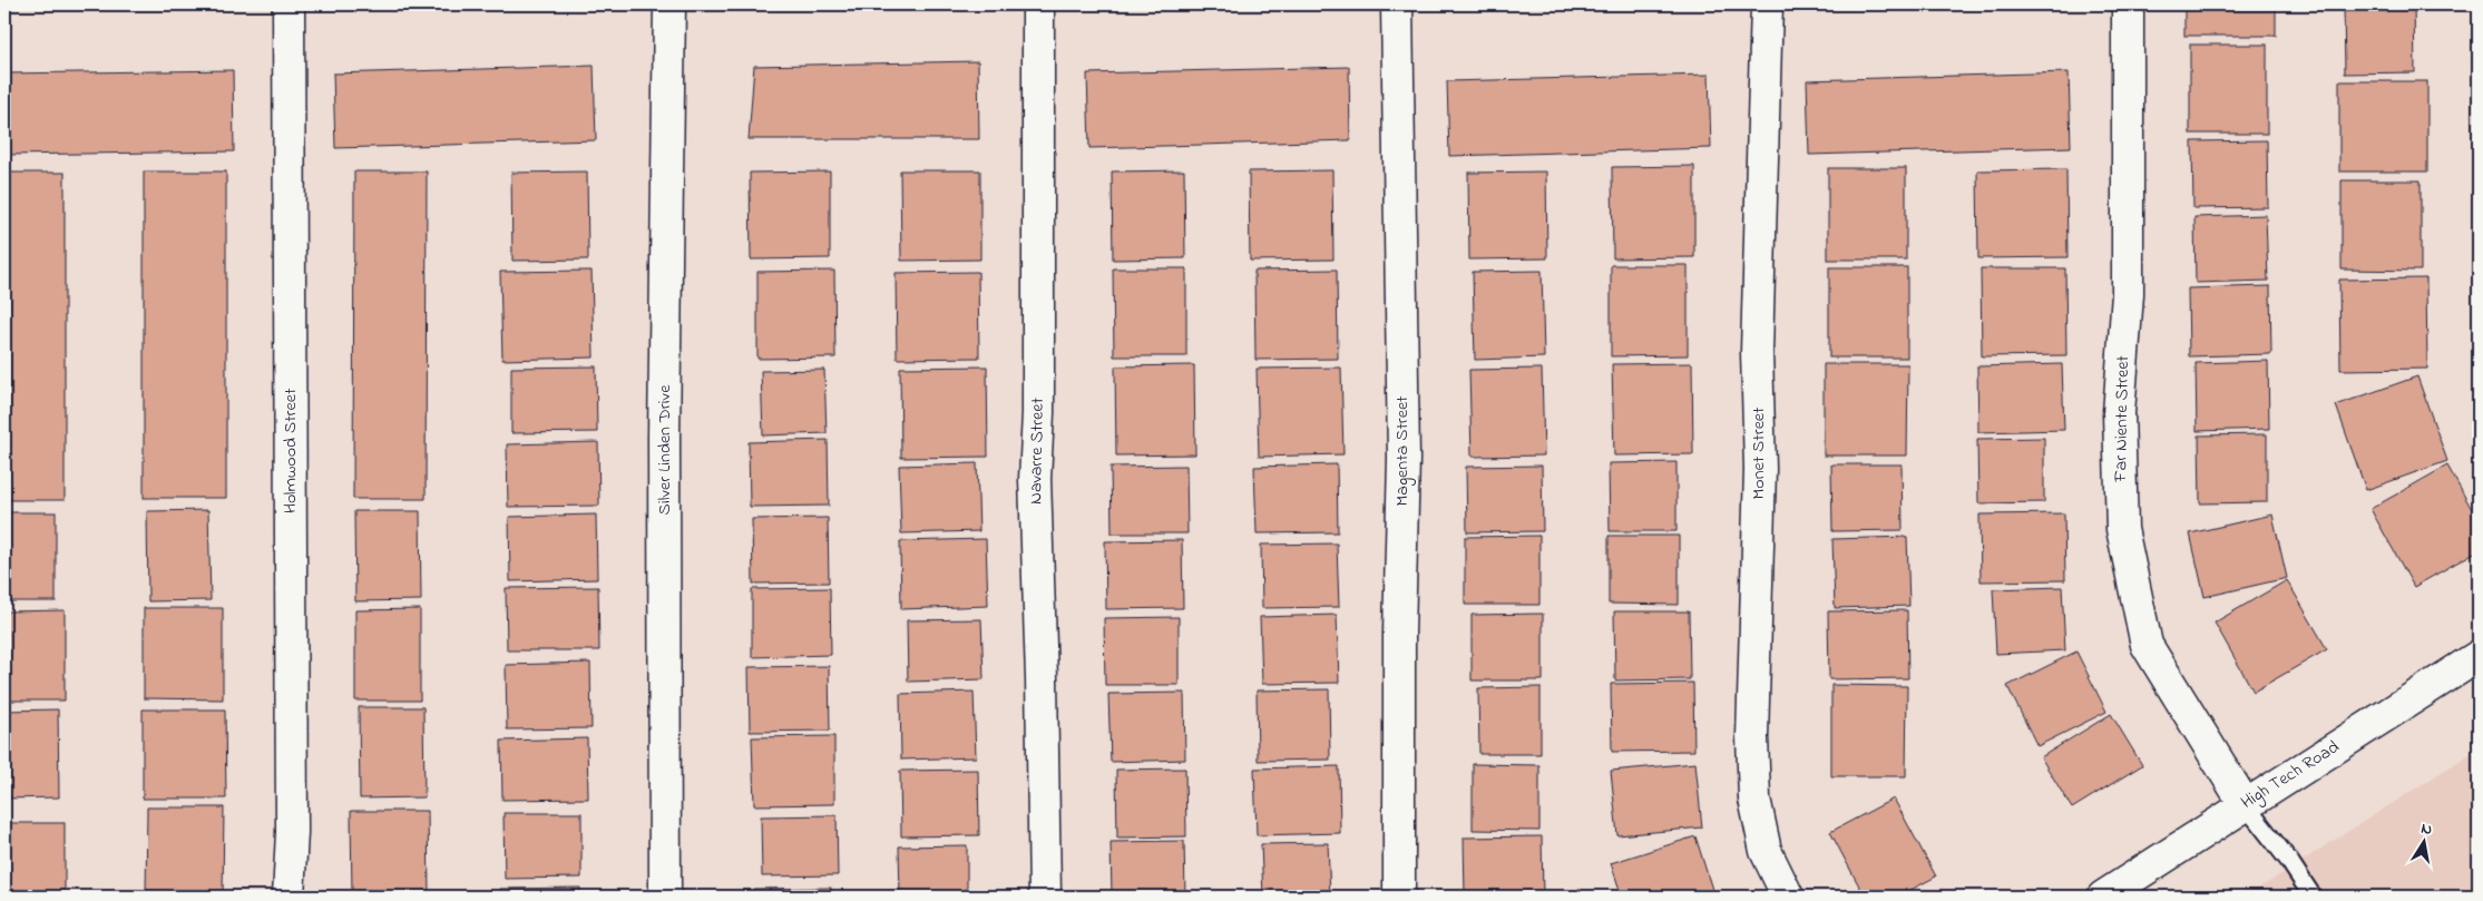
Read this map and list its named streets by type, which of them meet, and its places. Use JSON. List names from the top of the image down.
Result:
{
  "streets": {
    "street": [
      "Far Niente Street",
      "Silver Linden Drive",
      "Holmwood Street",
      "Navarre Street",
      "Magenta Street",
      "Monet Street",
      "High Tech Road"
    ]
  },
  "crossings": [
    ["Far Niente Street", "High Tech Road"]
  ],
  "north": "top"
}
